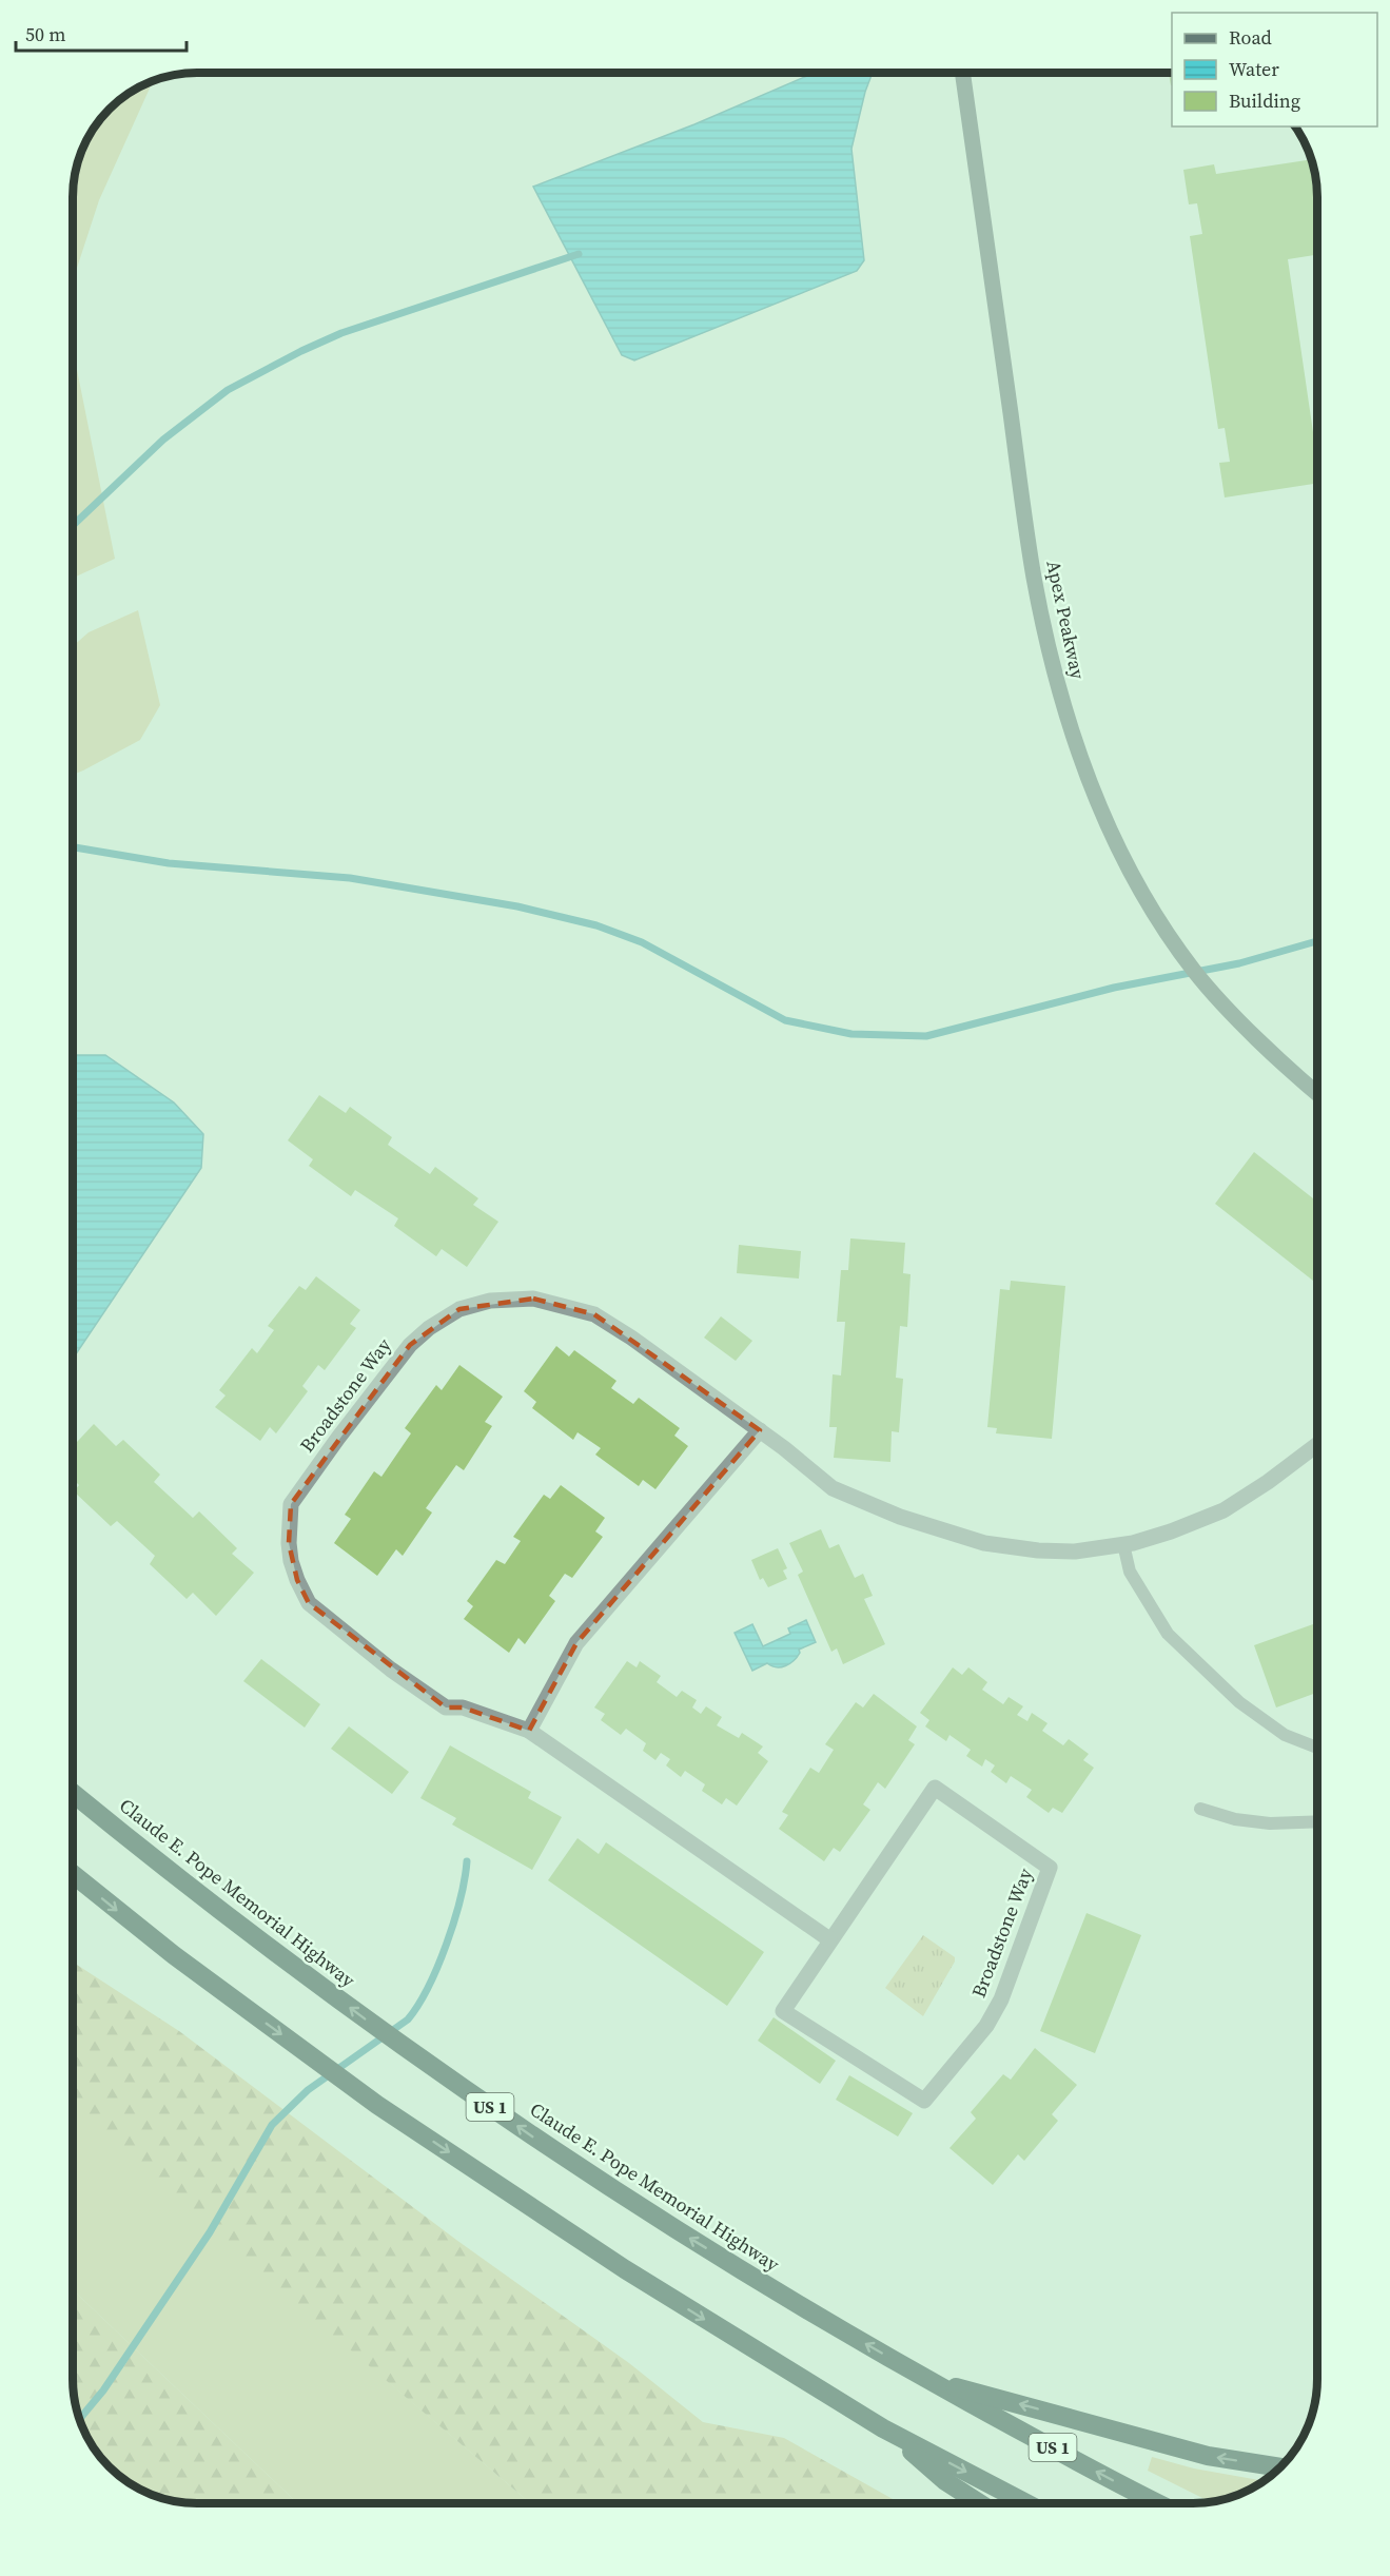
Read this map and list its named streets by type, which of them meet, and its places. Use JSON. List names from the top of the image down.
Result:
{
  "streets": {
    "highway": ["Claude E. Pope Memorial Highway", "US 1"],
    "main road": ["Apex Peakway"],
    "street": ["Broadstone Way"]
  },
  "legend": ["Road", "Water", "Building"],
  "scale_bar": "50 m"
}
